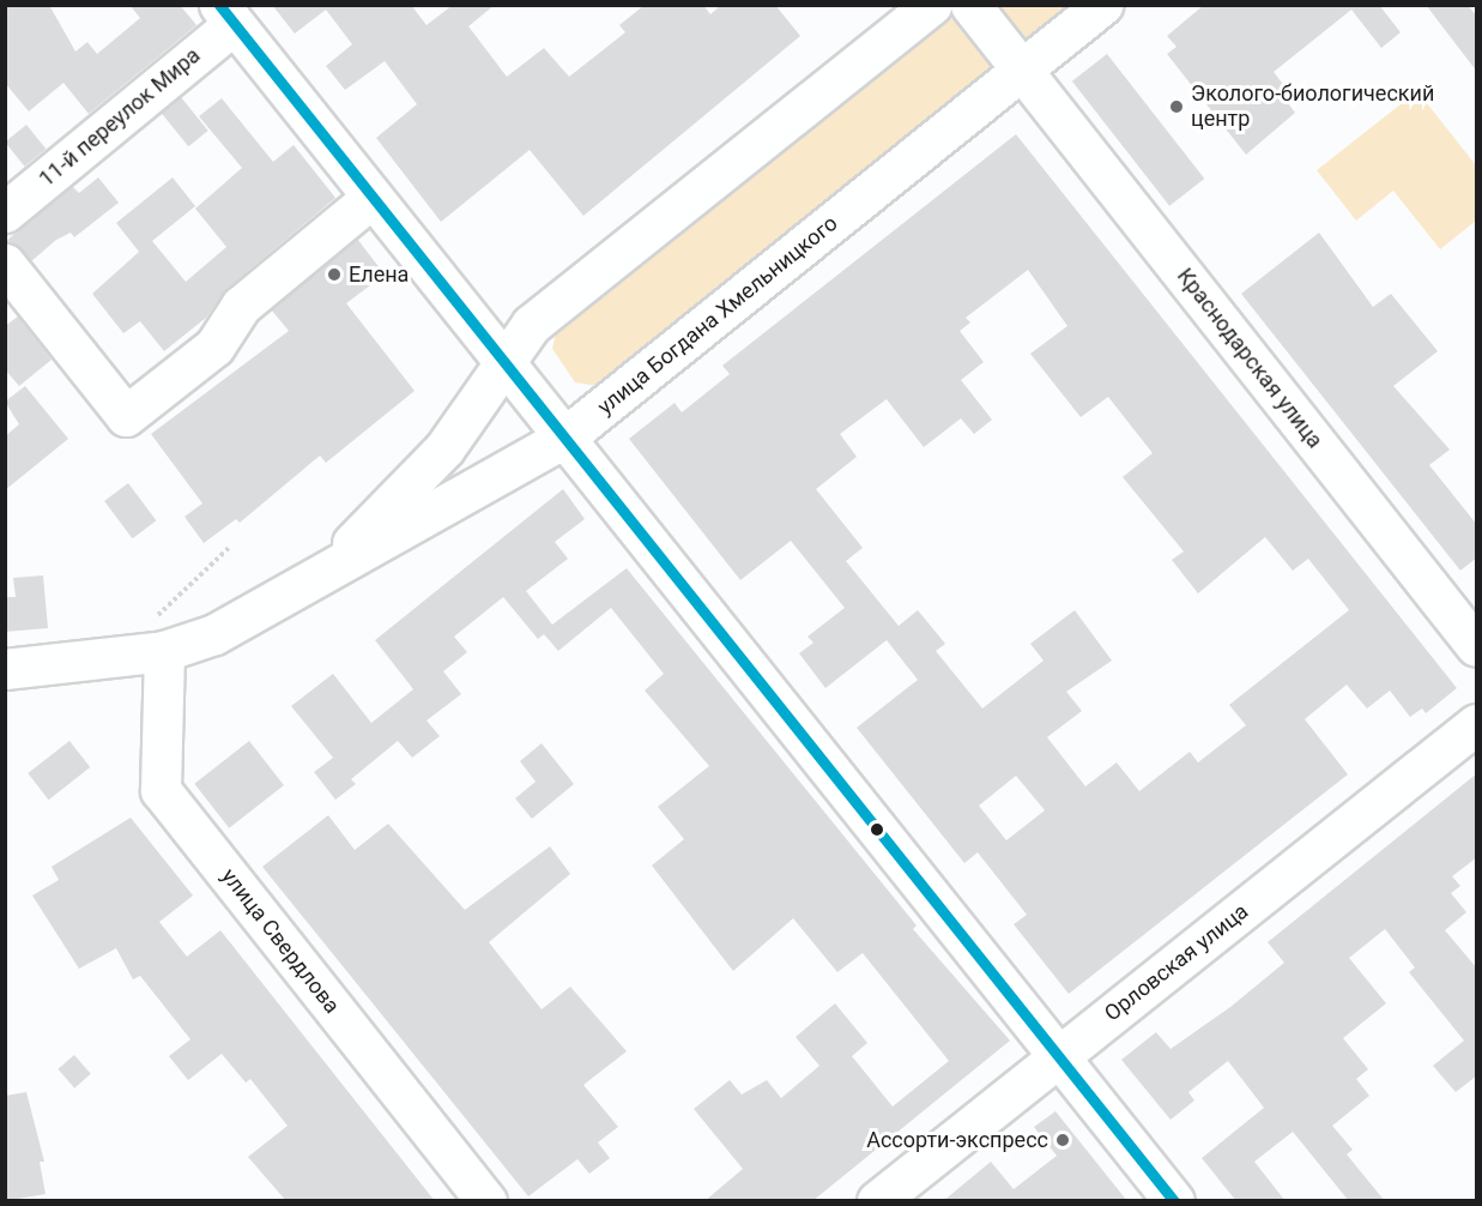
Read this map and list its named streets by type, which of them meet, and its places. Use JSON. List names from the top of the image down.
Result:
{
  "streets": {
    "street": [
      "11-й переулок Мира",
      "улица Богдана Хмельницкого",
      "Краснодарская улица",
      "улица Свердлова",
      "Орловская улица"
    ]
  },
  "crossings": [
    ["улица Богдана Хмельницкого", "Краснодарская улица"],
    ["улица Богдана Хмельницкого", "улица Свердлова"]
  ],
  "places": ["Эколого-биологический центр", "Елена", "Ассорти-экспресс"]
}
